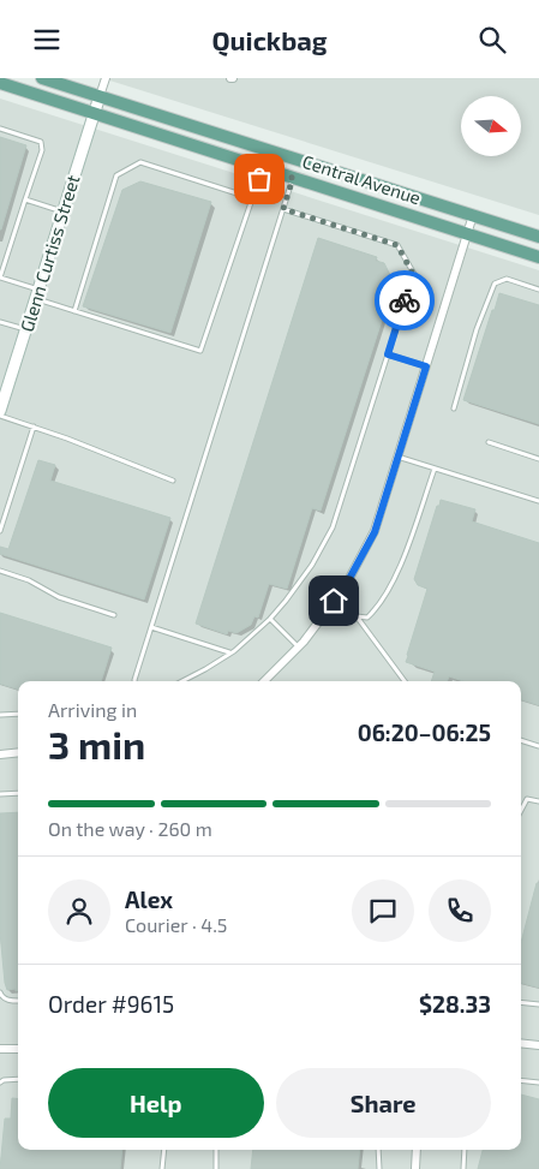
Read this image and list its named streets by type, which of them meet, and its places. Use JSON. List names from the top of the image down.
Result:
{
  "streets": {
    "main road": ["Central Avenue"],
    "street": ["Glenn Curtiss Street"]
  },
  "crossings": [
    ["Central Avenue", "Glenn Curtiss Street"]
  ],
  "north": "right",
  "page": {
    "header": "Quickbag",
    "heading": ["3 min", "Arriving in", "06:20–06:25"],
    "panel": [
      "Alex",
      "Courier · 4.5",
      "Order #9615",
      "$28.33"
    ],
    "bar": "On the way · 260 m",
    "buttons": ["Help", "Share"]
  }
}
